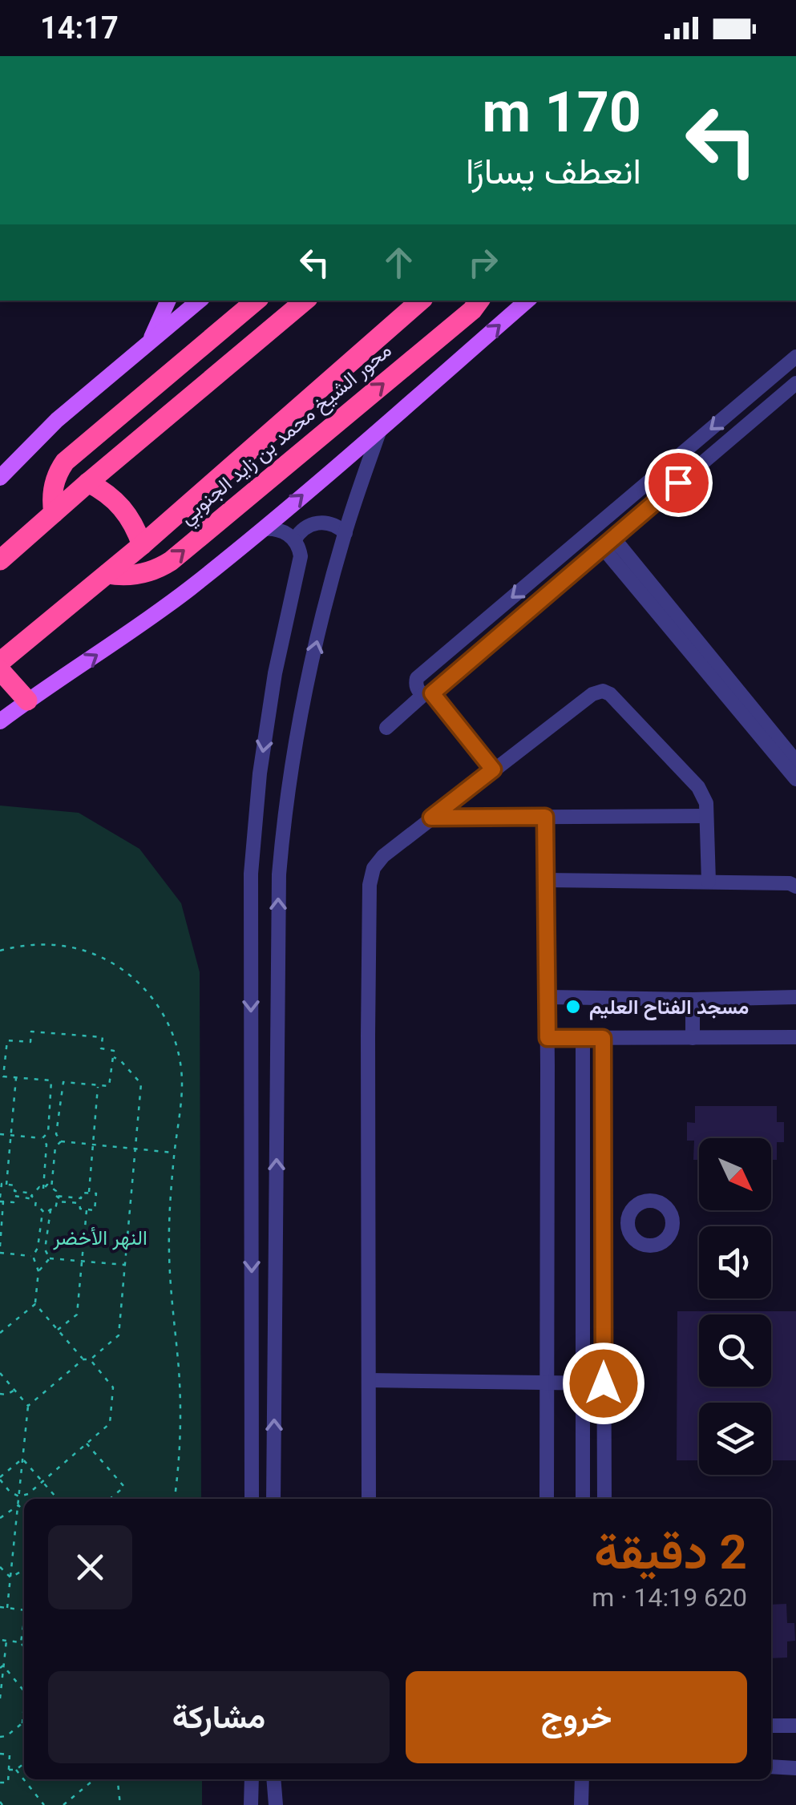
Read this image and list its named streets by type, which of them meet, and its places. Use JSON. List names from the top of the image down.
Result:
{
  "streets": {
    "highway": ["محور الشيخ محمد بن زايد الجنوبي"]
  },
  "parks": ["النهر الأخضر"],
  "places": ["مسجد الفتاح العليم"],
  "north": "bottom right",
  "page": {
    "status": "14:17",
    "turn": ["170 m", "انعطف يسارًا"],
    "heading": ["2 دقيقة", "620 m · 14:19"],
    "buttons": ["خروج", "مشاركة"]
  }
}
